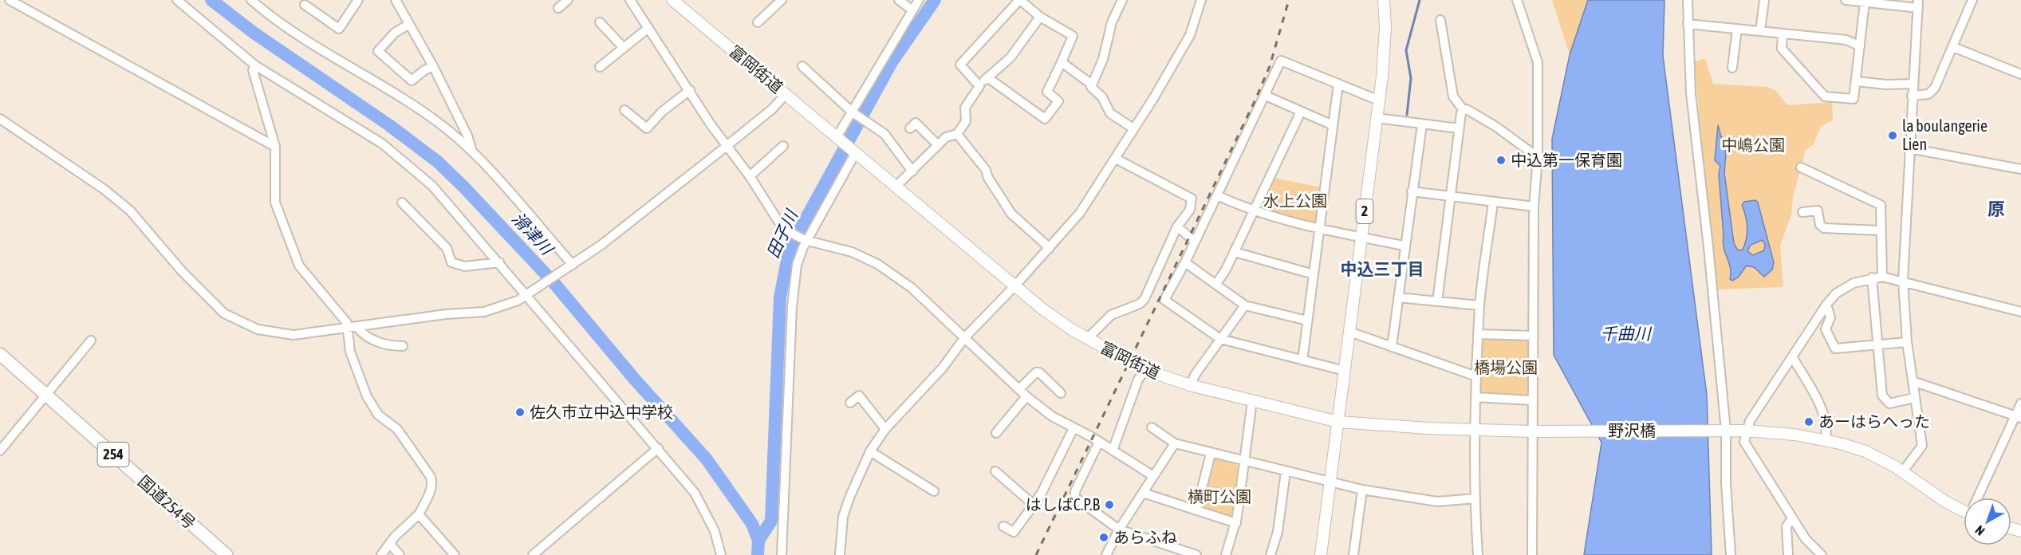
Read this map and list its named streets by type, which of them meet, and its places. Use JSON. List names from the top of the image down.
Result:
{
  "streets": {
    "highway": ["254", "国道254号"],
    "main road": ["富岡街道", "2", "野沢橋"]
  },
  "crossings": [
    ["富岡街道", "2"],
    ["富岡街道", "野沢橋"]
  ],
  "districts": ["原", "中込三丁目"],
  "water": ["滑津川", "田子川", "千曲川"],
  "parks": [
    "中嶋公園",
    "水上公園",
    "橋場公園",
    "横町公園"
  ],
  "places": [
    "la boulangerie Lien",
    "中込第一保育園",
    "佐久市立中込中学校",
    "あーはらへった",
    "はしばC.P.B",
    "あらふね"
  ],
  "north": "bottom left"
}
